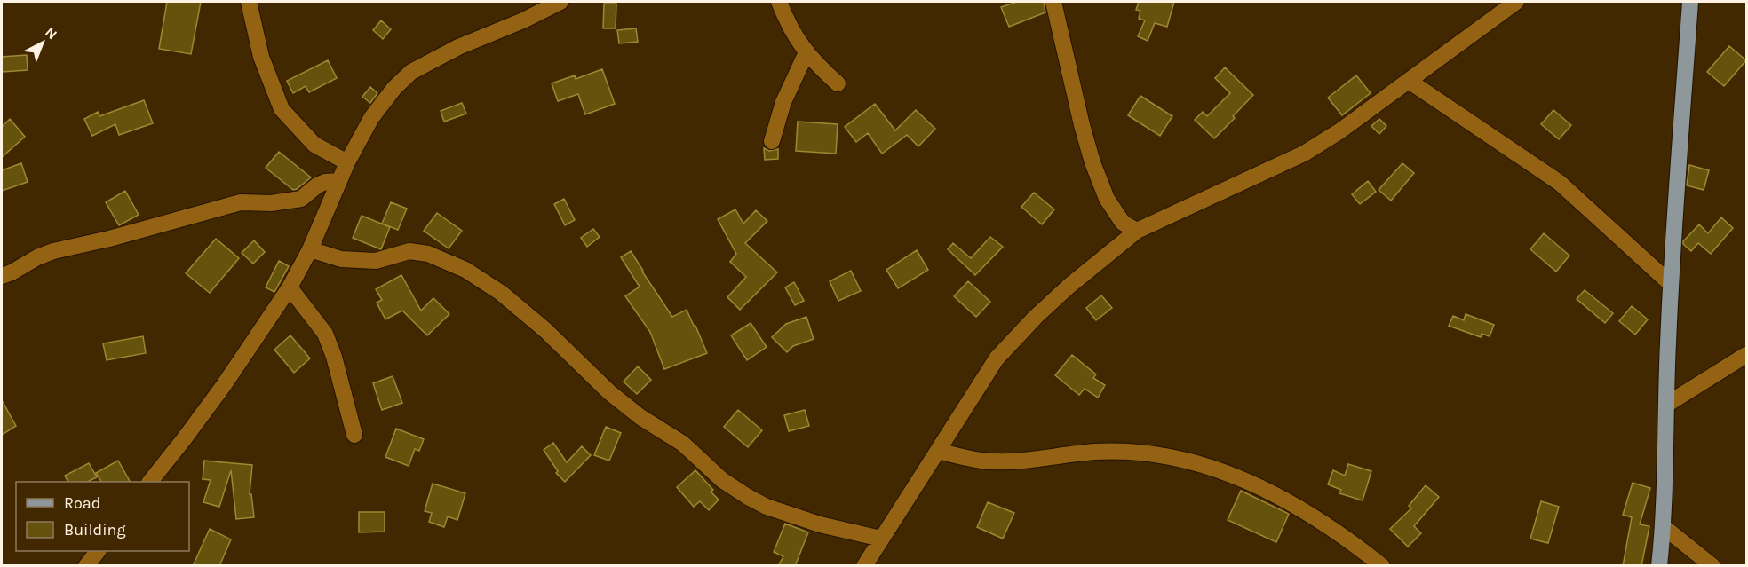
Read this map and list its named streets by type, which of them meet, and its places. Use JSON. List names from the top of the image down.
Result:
{
  "legend": ["Road", "Building"],
  "north": "top right"
}
